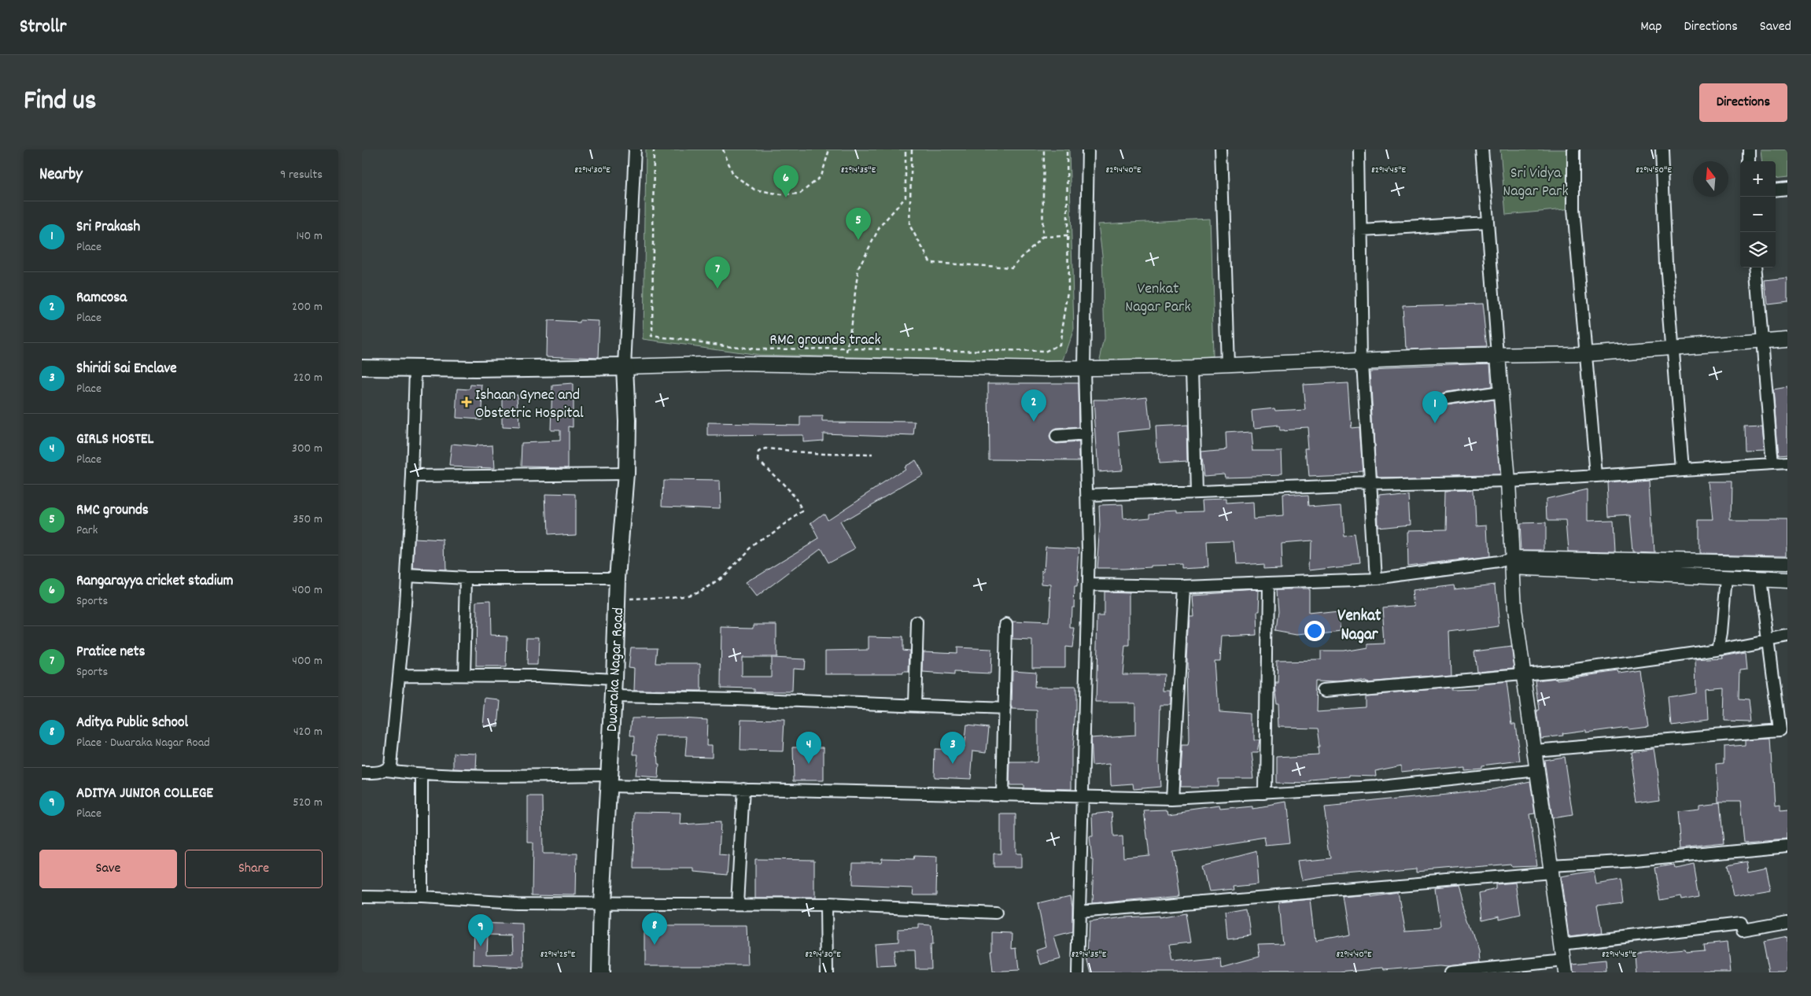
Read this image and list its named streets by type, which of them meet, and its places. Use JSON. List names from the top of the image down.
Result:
{
  "streets": {
    "main road": ["Dwaraka Nagar Road"],
    "path": ["RMC grounds track"]
  },
  "districts": ["Venkat Nagar"],
  "parks": ["Sri Vidya Nagar Park", "Venkat Nagar Park"],
  "places": {
    "health": ["Ishaan Gynec and Obstetric Hospital"]
  },
  "north": "top",
  "page": {
    "header": "Strollr",
    "nav": ["Map", "Directions", "Saved"],
    "title": "Find us",
    "buttons": [
      "Directions",
      ["Save", "Share"]
    ],
    "heading": ["Nearby", "9 results"],
    "map_buttons": ["+", "−"],
    "pins": [
      "6",
      "5",
      "7",
      "2",
      "1",
      "3",
      "4",
      "8",
      "9"
    ],
    "list": [
      {
        "mark": "1",
        "name": "Sri Prakash",
        "note": "Place",
        "value": "140 m"
      },
      {
        "mark": "2",
        "name": "Ramcosa",
        "note": "Place",
        "value": "200 m"
      },
      {
        "mark": "3",
        "name": "Shiridi Sai Enclave",
        "note": "Place",
        "value": "220 m"
      },
      {
        "mark": "4",
        "name": "GIRLS HOSTEL",
        "note": "Place",
        "value": "300 m"
      },
      {
        "mark": "5",
        "name": "RMC grounds",
        "note": "Park",
        "value": "350 m"
      },
      {
        "mark": "6",
        "name": "Rangarayya cricket stadium",
        "note": "Sports",
        "value": "400 m"
      },
      {
        "mark": "7",
        "name": "Pratice nets",
        "note": "Sports",
        "value": "400 m"
      },
      {
        "mark": "8",
        "name": "Aditya Public School",
        "note": "Place · Dwaraka Nagar Road",
        "value": "420 m"
      },
      {
        "mark": "9",
        "name": "ADITYA JUNIOR COLLEGE",
        "note": "Place",
        "value": "520 m"
      }
    ]
  },
  "coordinates": [
    "82°14'30\"E",
    "82°14'35\"E",
    "82°14'40\"E",
    "82°14'45\"E",
    "82°14'50\"E",
    "82°14'25\"E"
  ]
}
